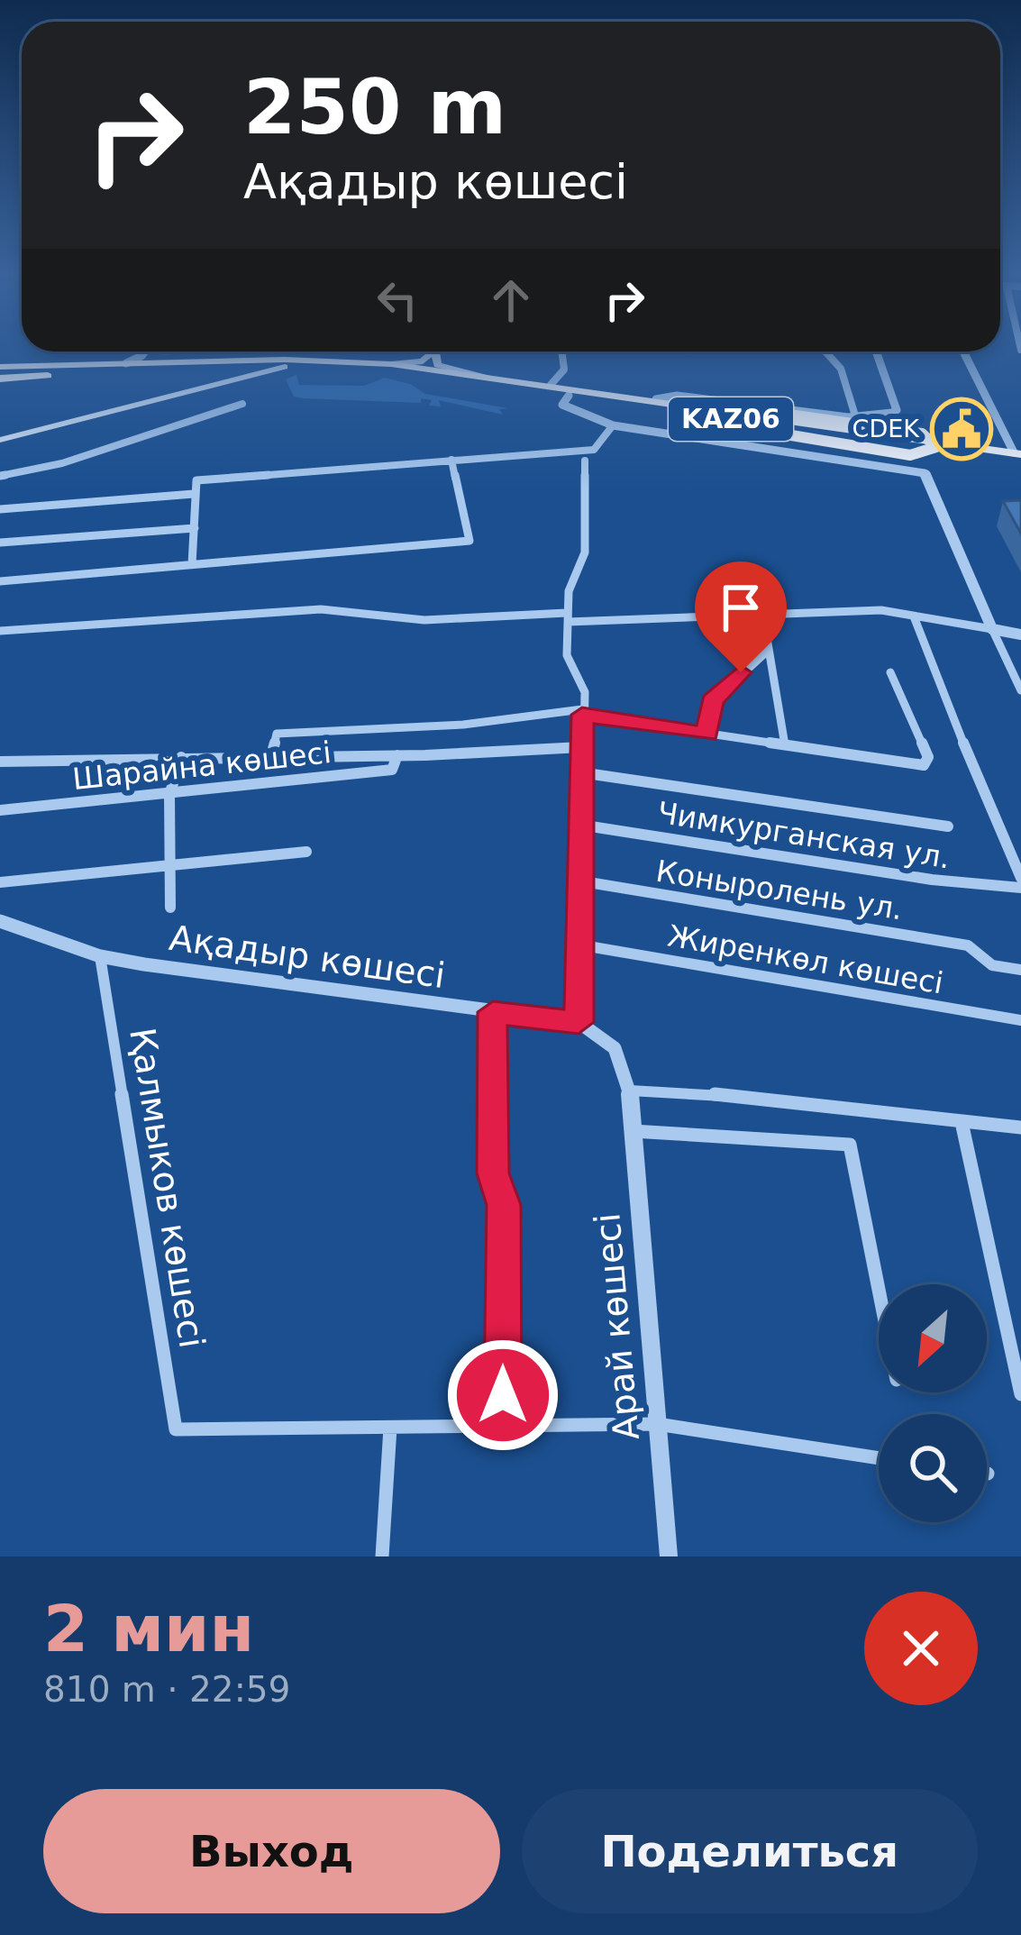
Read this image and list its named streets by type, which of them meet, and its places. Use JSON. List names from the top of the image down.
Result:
{
  "streets": {
    "highway": ["KАZ06"],
    "street": [
      "Шарайна көшесі",
      "Чимкурганская ул.",
      "Коныролень ул.",
      "Ақадыр көшесі",
      "Жиренкөл көшесі",
      "Қалмыков көшесі",
      "Арай көшесі"
    ]
  },
  "crossings": [
    ["Ақадыр көшесі", "Қалмыков көшесі"],
    ["Ақадыр көшесі", "Арай көшесі"]
  ],
  "places": {
    "public building": ["CDEK"]
  },
  "north": "bottom left",
  "page": {
    "turn": ["250 m", "Ақадыр көшесі"],
    "heading": ["2 мин", "810 m · 22:59"],
    "buttons": ["Выход", "Поделиться"]
  }
}
